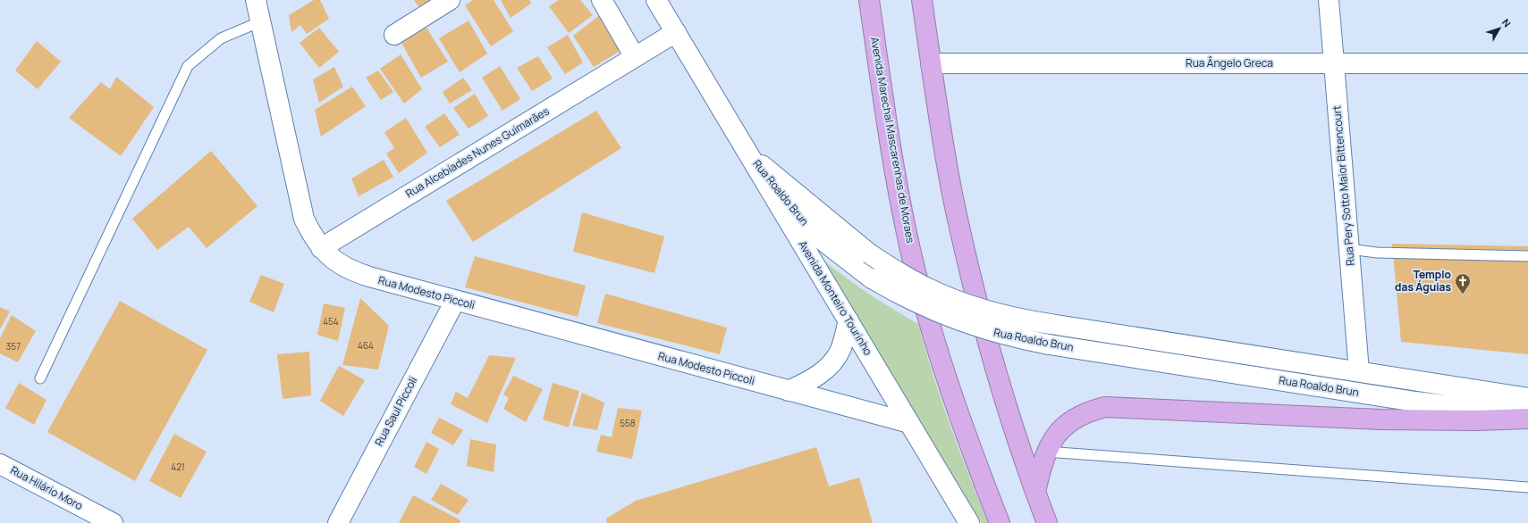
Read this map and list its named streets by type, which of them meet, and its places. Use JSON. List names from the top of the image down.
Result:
{
  "streets": {
    "highway": ["Avenida Marechal Mascarenhas de Moraes"],
    "main road": [
      "Rua Ângelo Greca",
      "Rua Alcebíades Nunes Guimarães",
      "Rua Pery Sotto Maior Bittencourt",
      "Rua Roaldo Brun",
      "Rua Modesto Piccoli",
      "Avenida Monteiro Tourinho",
      "Rua Saul Piccoli",
      "Rua Hilário Moro"
    ]
  },
  "crossings": [
    ["Rua Ângelo Greca", "Rua Pery Sotto Maior Bittencourt"],
    ["Rua Alcebíades Nunes Guimarães", "Rua Modesto Piccoli"],
    ["Rua Alcebíades Nunes Guimarães", "Avenida Monteiro Tourinho"],
    ["Rua Pery Sotto Maior Bittencourt", "Rua Roaldo Brun"],
    ["Rua Roaldo Brun", "Avenida Monteiro Tourinho"],
    ["Rua Modesto Piccoli", "Avenida Monteiro Tourinho"],
    ["Rua Modesto Piccoli", "Rua Saul Piccoli"]
  ],
  "places": {
    "church": ["Templo das Águias"]
  },
  "house_numbers": [
    "454",
    "464",
    "357",
    "558",
    "421"
  ],
  "north": "top right"
}
